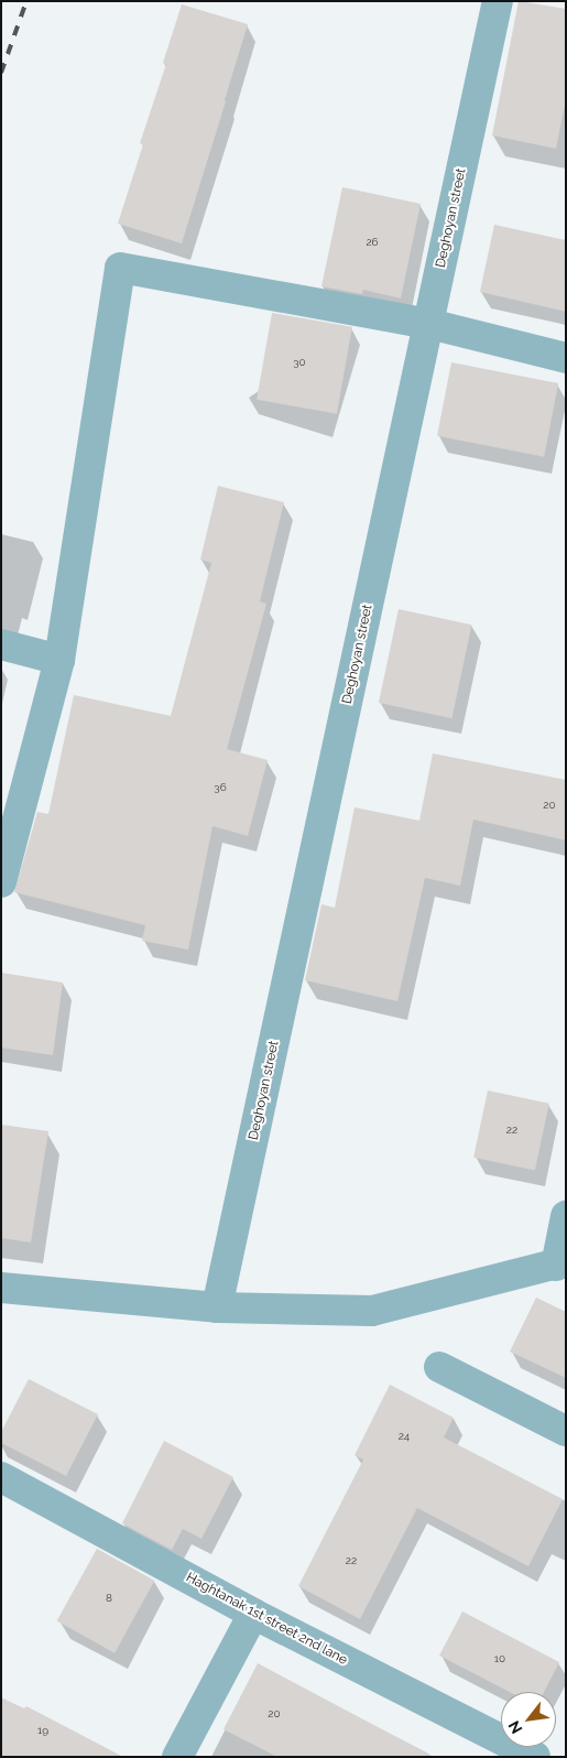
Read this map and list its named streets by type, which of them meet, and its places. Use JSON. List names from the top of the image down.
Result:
{
  "streets": {
    "street": ["Deghoyan street", "Haghtanak 1st street 2nd lane"]
  },
  "house_numbers": [
    "26",
    "30",
    "36",
    "20",
    "22",
    "24",
    "22",
    "8",
    "10",
    "20",
    "19"
  ],
  "north": "bottom left"
}
